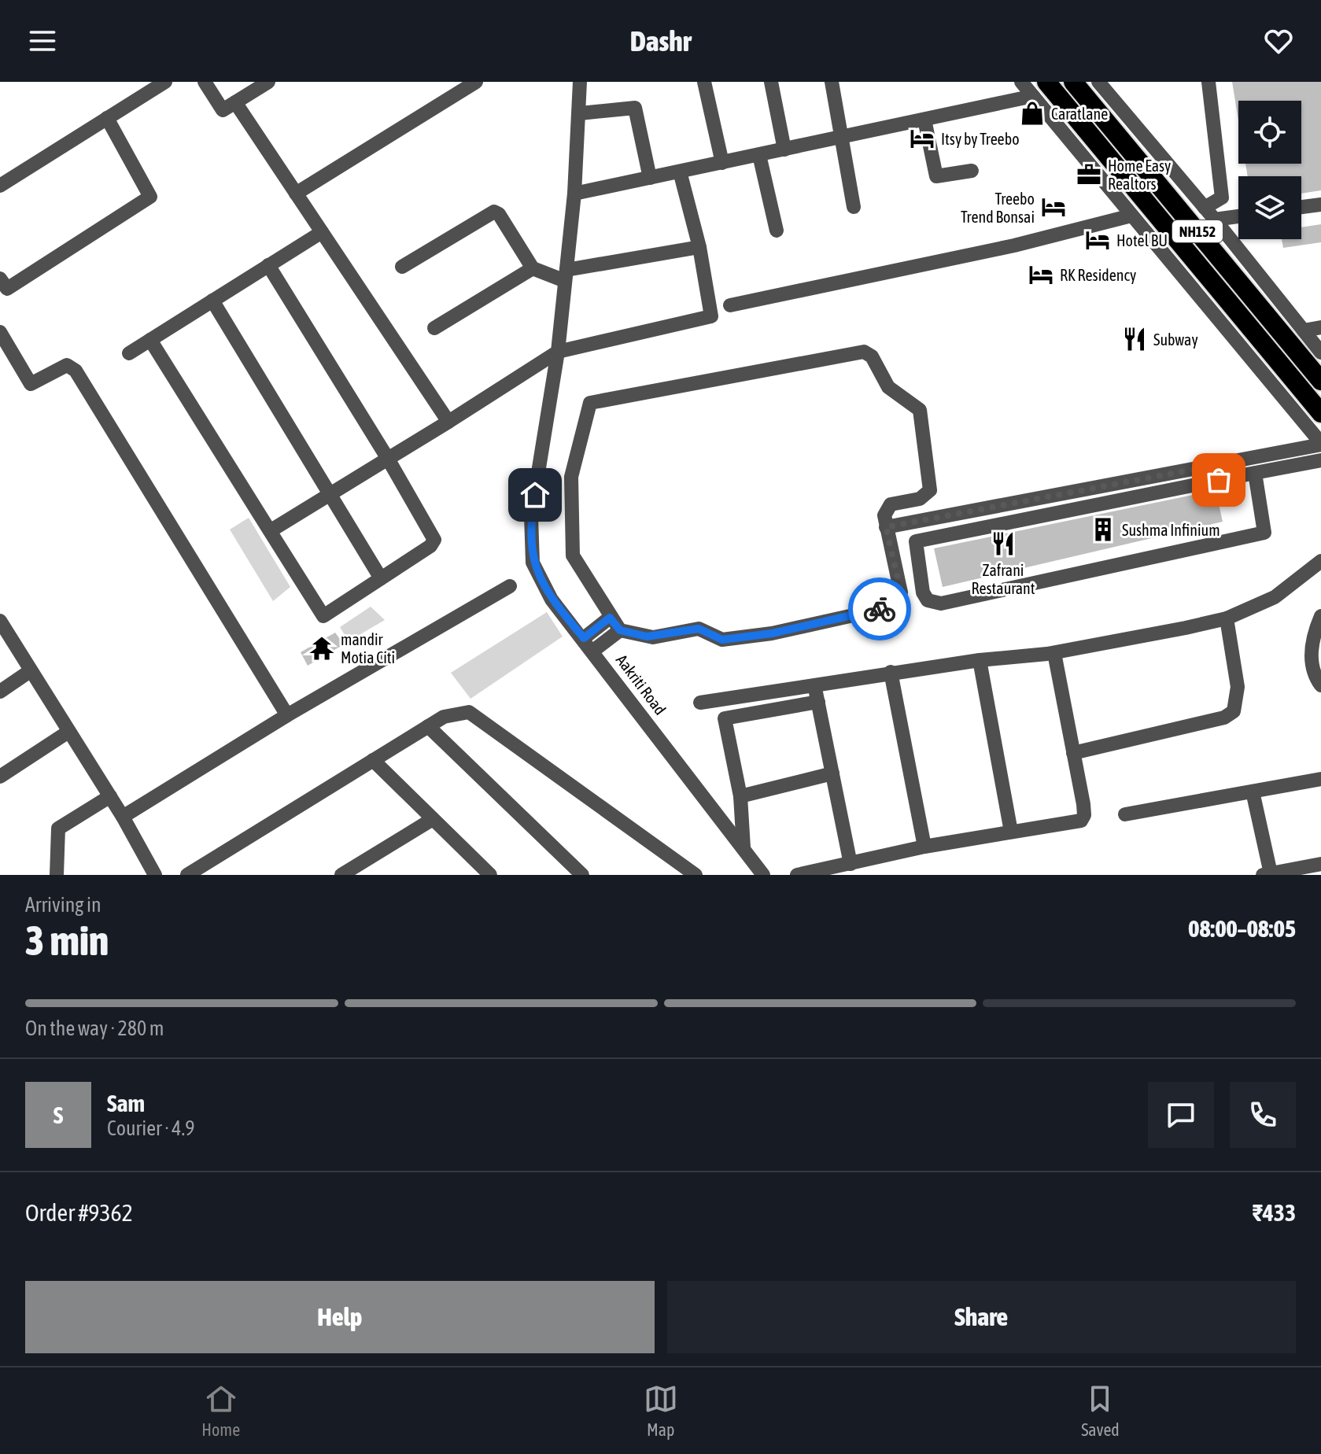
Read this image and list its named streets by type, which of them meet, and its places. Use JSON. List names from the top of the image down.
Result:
{
  "streets": {
    "highway": ["NH152"],
    "street": ["Aakriti Road"]
  },
  "places": {
    "shop": ["Caratlane"],
    "hotel": [
      "Itsy by Treebo",
      "Treebo Trend Bonsai",
      "Hotel BU",
      "RK Residency"
    ],
    "office": ["Home Easy Realtors"],
    "restaurant": ["Subway", "Zafrani Restaurant"],
    "building": ["Sushma Infinium"],
    "temple": ["mandir Motia Citi"]
  },
  "page": {
    "header": "Dashr",
    "heading": ["3 min", "Arriving in", "08:00–08:05"],
    "panel": [
      "Sam",
      "Courier · 4.9",
      "Order #9362",
      "₹433"
    ],
    "bar": "On the way · 280 m",
    "round": "S",
    "buttons": ["Help", "Share"],
    "tabs": ["Home", "Map", "Saved"]
  }
}
